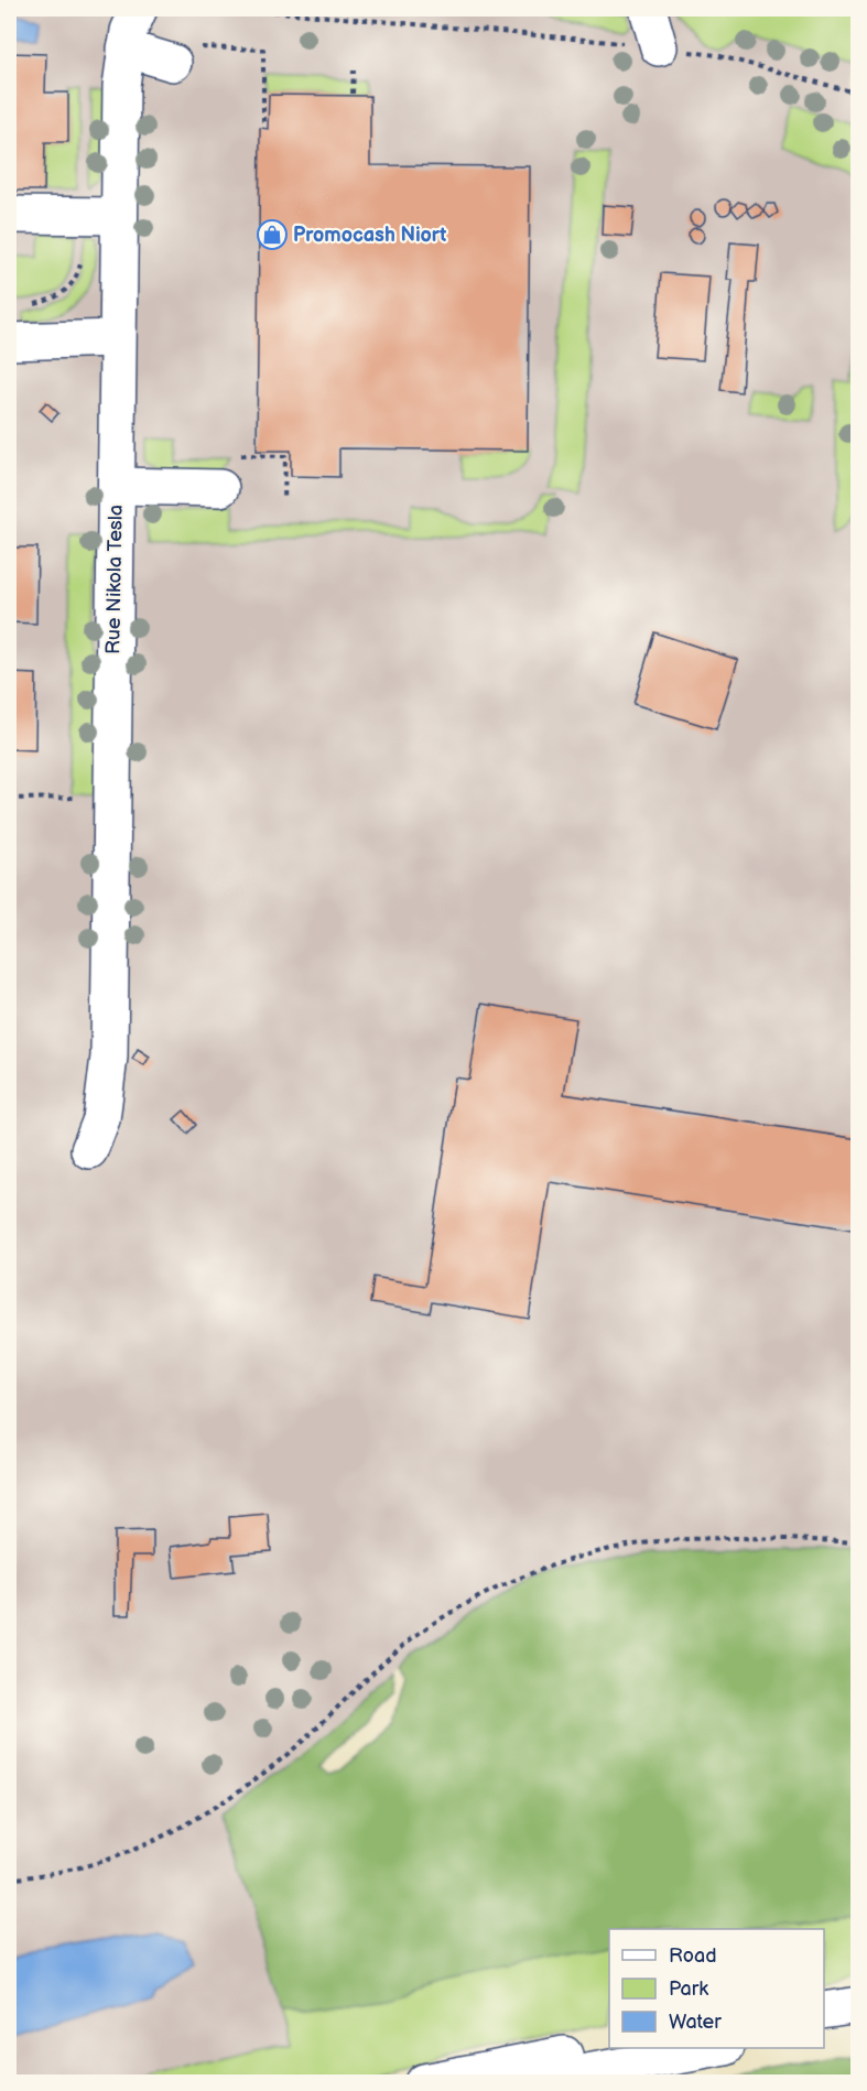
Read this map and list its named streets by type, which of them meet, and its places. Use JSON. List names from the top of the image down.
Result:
{
  "streets": {
    "street": ["Rue Nikola Tesla"]
  },
  "places": {
    "shop": ["Promocash Niort"]
  },
  "legend": ["Road", "Park", "Water"]
}
